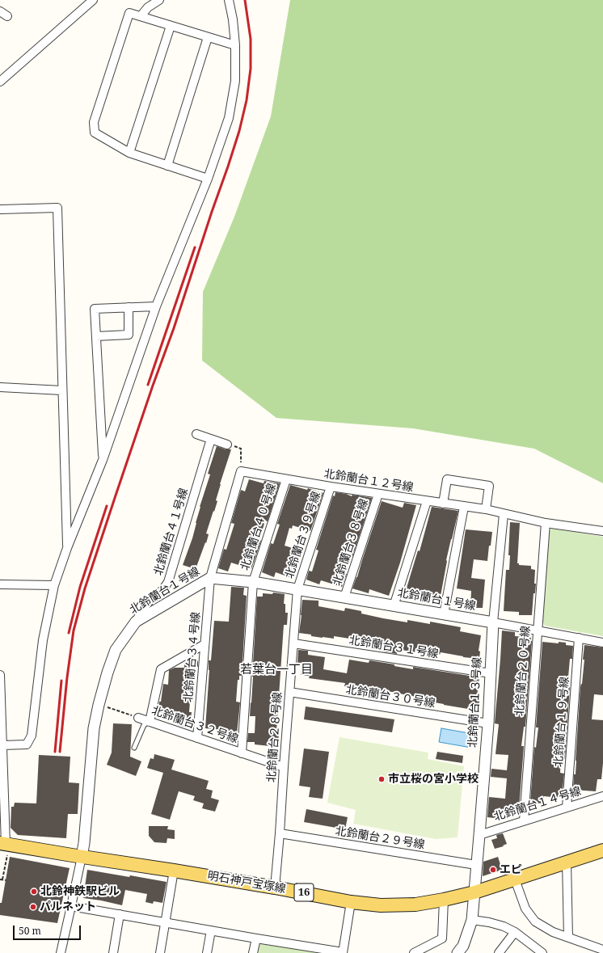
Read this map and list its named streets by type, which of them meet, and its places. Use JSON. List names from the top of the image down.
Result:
{
  "streets": {
    "main road": ["明石神戸宝塚線", "16"],
    "street": [
      "北鈴蘭台１２号線",
      "北鈴蘭台４０号線",
      "北鈴蘭台４１号線",
      "北鈴蘭台３９号線",
      "北鈴蘭台３８号線",
      "北鈴蘭台１号線",
      "北鈴蘭台３１号線",
      "北鈴蘭台３４号線",
      "北鈴蘭台２０号線",
      "北鈴蘭台３０号線",
      "北鈴蘭台１３号線",
      "北鈴蘭台１９号線",
      "北鈴蘭台３２号線",
      "北鈴蘭台２８号線",
      "北鈴蘭台１４号線",
      "北鈴蘭台２９号線"
    ]
  },
  "crossings": [
    ["北鈴蘭台１２号線", "北鈴蘭台４０号線"],
    ["北鈴蘭台１２号線", "北鈴蘭台３９号線"],
    ["北鈴蘭台１２号線", "北鈴蘭台３８号線"],
    ["北鈴蘭台１２号線", "北鈴蘭台２０号線"],
    ["北鈴蘭台１２号線", "北鈴蘭台１３号線"],
    ["北鈴蘭台４０号線", "北鈴蘭台１号線"],
    ["北鈴蘭台４０号線", "北鈴蘭台３２号線"],
    ["北鈴蘭台４１号線", "北鈴蘭台１号線"],
    ["北鈴蘭台３９号線", "北鈴蘭台１号線"],
    ["北鈴蘭台３９号線", "北鈴蘭台２８号線"],
    ["北鈴蘭台３８号線", "北鈴蘭台１号線"],
    ["北鈴蘭台１号線", "北鈴蘭台３４号線"],
    ["北鈴蘭台１号線", "北鈴蘭台２０号線"],
    ["北鈴蘭台１号線", "北鈴蘭台１３号線"],
    ["北鈴蘭台１号線", "北鈴蘭台１９号線"],
    ["北鈴蘭台１号線", "北鈴蘭台３２号線"],
    ["北鈴蘭台１号線", "北鈴蘭台２８号線"],
    ["北鈴蘭台１号線", "明石神戸宝塚線"],
    ["北鈴蘭台３１号線", "北鈴蘭台１３号線"],
    ["北鈴蘭台３１号線", "北鈴蘭台２８号線"],
    ["北鈴蘭台３４号線", "北鈴蘭台３２号線"],
    ["北鈴蘭台２０号線", "北鈴蘭台１４号線"],
    ["北鈴蘭台３０号線", "北鈴蘭台１３号線"],
    ["北鈴蘭台３０号線", "北鈴蘭台２８号線"],
    ["北鈴蘭台１３号線", "北鈴蘭台１４号線"],
    ["北鈴蘭台１３号線", "北鈴蘭台２９号線"],
    ["北鈴蘭台１３号線", "明石神戸宝塚線"],
    ["北鈴蘭台１９号線", "北鈴蘭台１４号線"],
    ["北鈴蘭台３２号線", "北鈴蘭台２８号線"],
    ["北鈴蘭台２８号線", "北鈴蘭台２９号線"],
    ["北鈴蘭台２８号線", "明石神戸宝塚線"]
  ],
  "districts": ["若葉台一丁目"],
  "places": [
    "市立桜の宮小学校",
    "エピ",
    "北鈴神鉄駅ビル",
    "パルネット"
  ],
  "scale_bar": "50 m"
}
